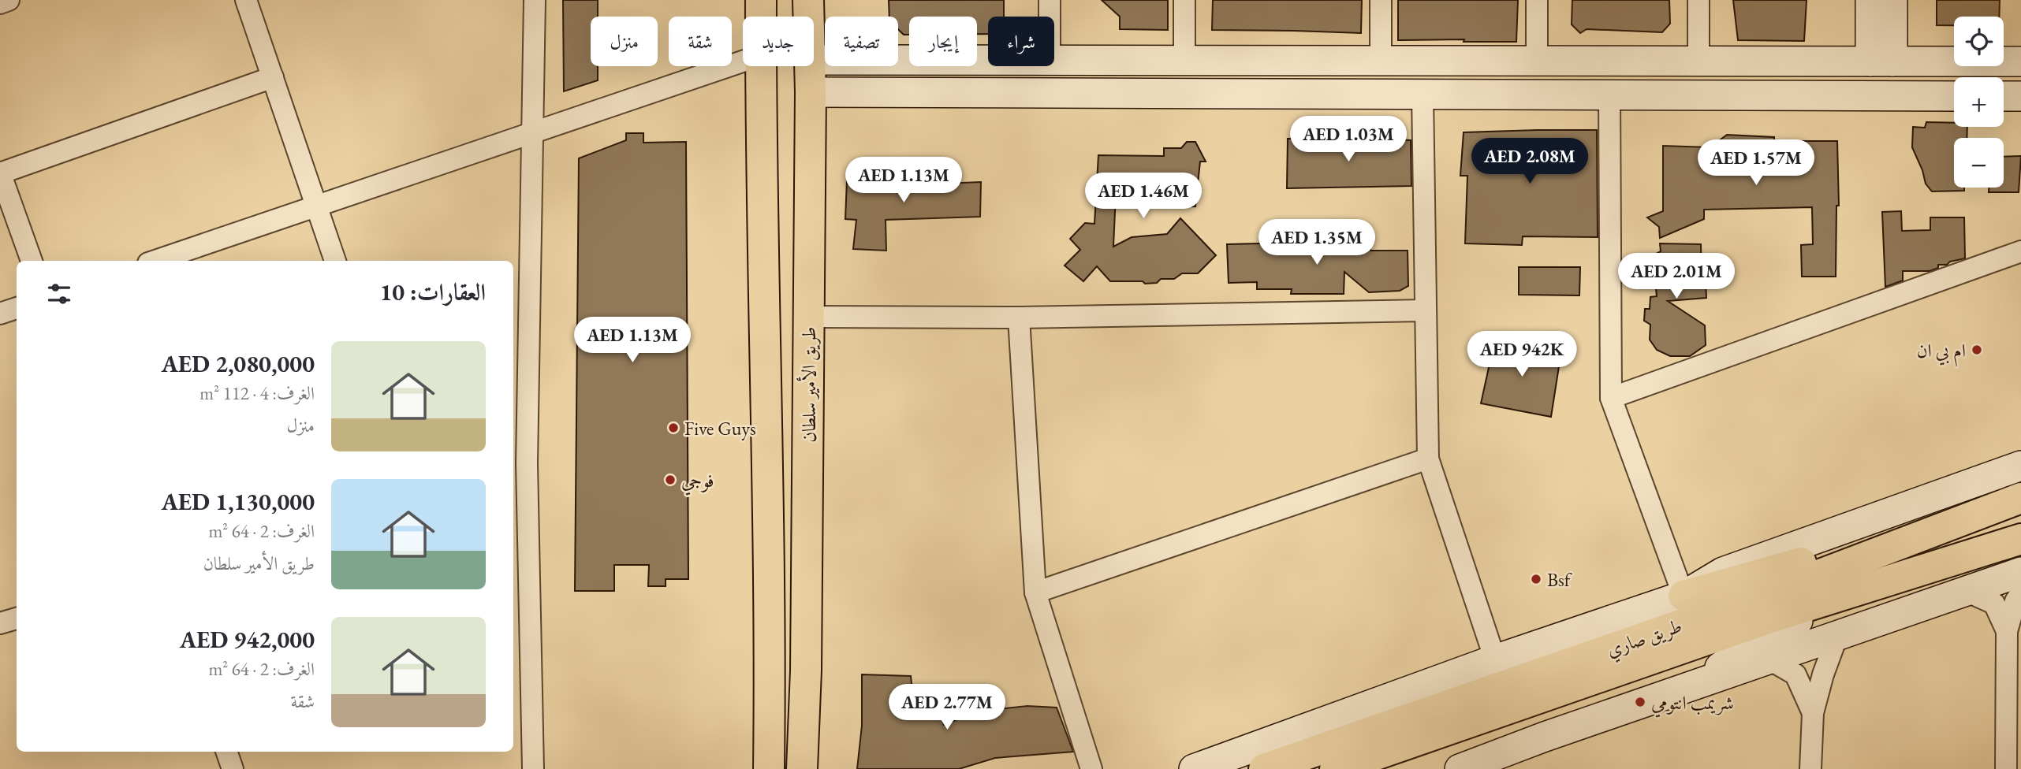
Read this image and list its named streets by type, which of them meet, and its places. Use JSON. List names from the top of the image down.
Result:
{
  "streets": {
    "main road": ["طريق الأمير سلطان", "طريق صاري"]
  },
  "places": [
    "ام بي ان",
    "Five Guys",
    "فوجي",
    "Bsf",
    "شريمب انتومي"
  ],
  "page": {
    "map_buttons": ["+", "−"],
    "chip": [
      "شراء",
      "إيجار",
      "تصفية",
      "جديد",
      "شقة",
      "منزل"
    ],
    "price": [
      "AED 1.03M",
      "AED 2.08M",
      "AED 1.57M",
      "AED 1.13M",
      "AED 1.46M",
      "AED 1.35M",
      "AED 2.01M",
      "AED 1.13M",
      "AED 942K",
      "AED 2.77M"
    ],
    "heading": "العقارات: 10",
    "list": [
      {
        "name": "AED 2,080,000",
        "note": "الغرف: 4 · 112 m² · منزل"
      },
      {
        "name": "AED 1,130,000",
        "note": "الغرف: 2 · 64 m² · طريق الأمير سلطان"
      },
      {
        "name": "AED 942,000",
        "note": "الغرف: 2 · 64 m² · شقة"
      }
    ]
  }
}
